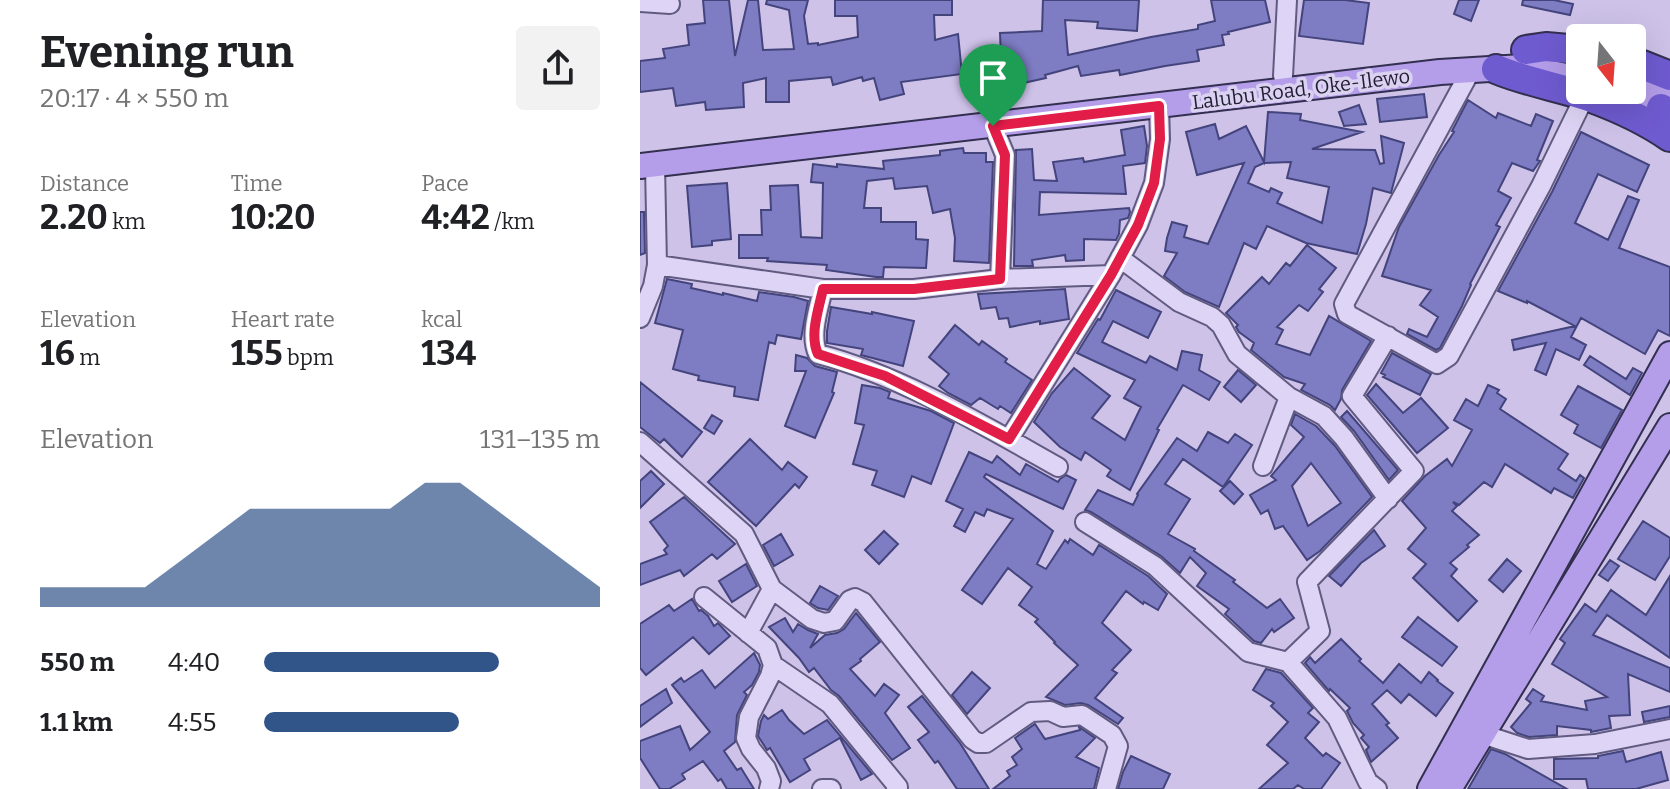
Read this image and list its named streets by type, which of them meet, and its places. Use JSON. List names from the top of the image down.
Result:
{
  "streets": {
    "main road": ["Lalubu Road, Oke-Ilewo"]
  },
  "north": "bottom",
  "page": {
    "heading": ["Evening run", "20:17 · 4 × 550 m"],
    "stats": [
      ["Distance", "2.20 km"],
      ["Time", "10:20"],
      ["Pace", "4:42 /km"],
      ["Elevation", "16 m"],
      ["Heart rate", "155 bpm"],
      ["kcal", "134"]
    ],
    "chart": ["Elevation", "131–135 m"],
    "list": [
      {
        "name": "550 m",
        "note": "4:40"
      },
      {
        "name": "1.1 km",
        "note": "4:55"
      }
    ]
  }
}
